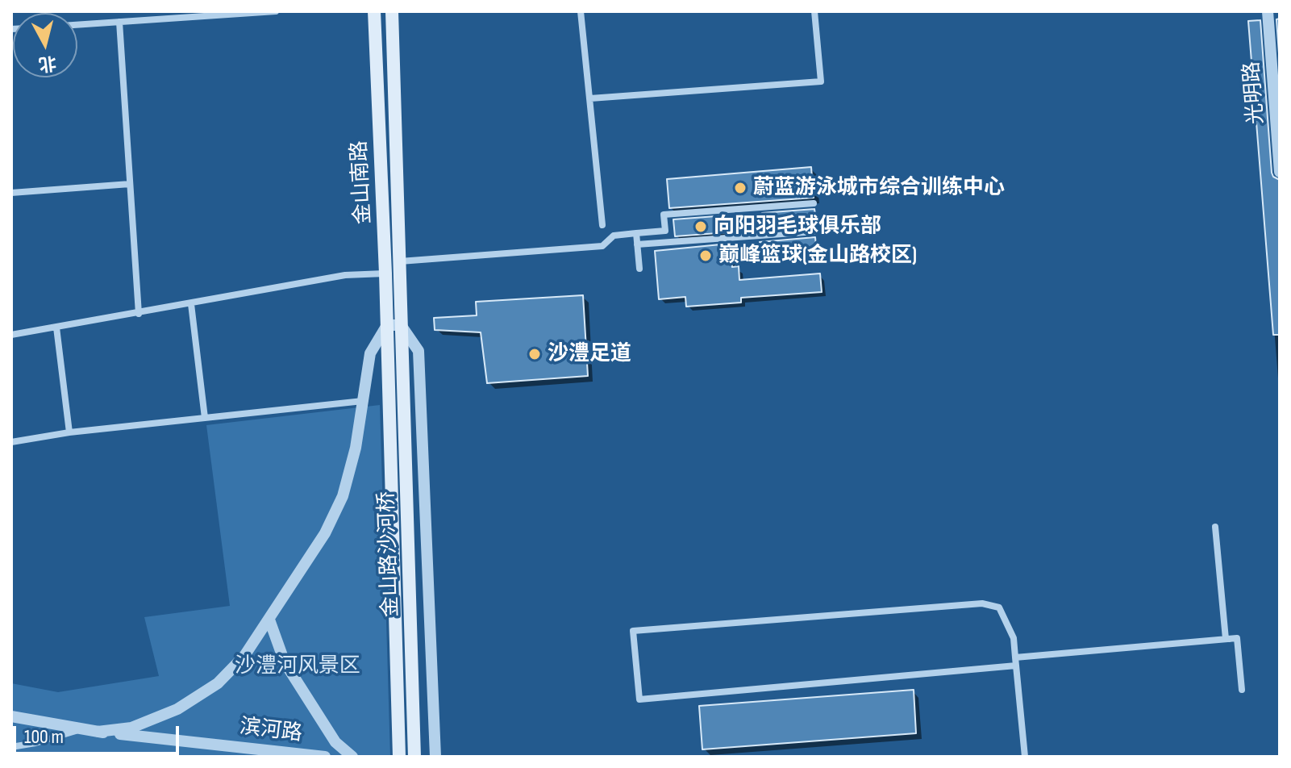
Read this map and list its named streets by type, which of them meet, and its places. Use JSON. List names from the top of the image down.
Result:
{
  "streets": {
    "main road": ["金山南路", "金山路沙河桥"],
    "street": ["光明路", "滨河路"]
  },
  "crossings": [
    ["金山南路", "金山路沙河桥"]
  ],
  "parks": ["沙澧河风景区"],
  "places": [
    "蔚蓝游泳城市综合训练中心",
    "向阳羽毛球俱乐部",
    "巅峰篮球(金山路校区)",
    "沙澧足道"
  ],
  "scale_bar": "100 m",
  "north": "bottom"
}
